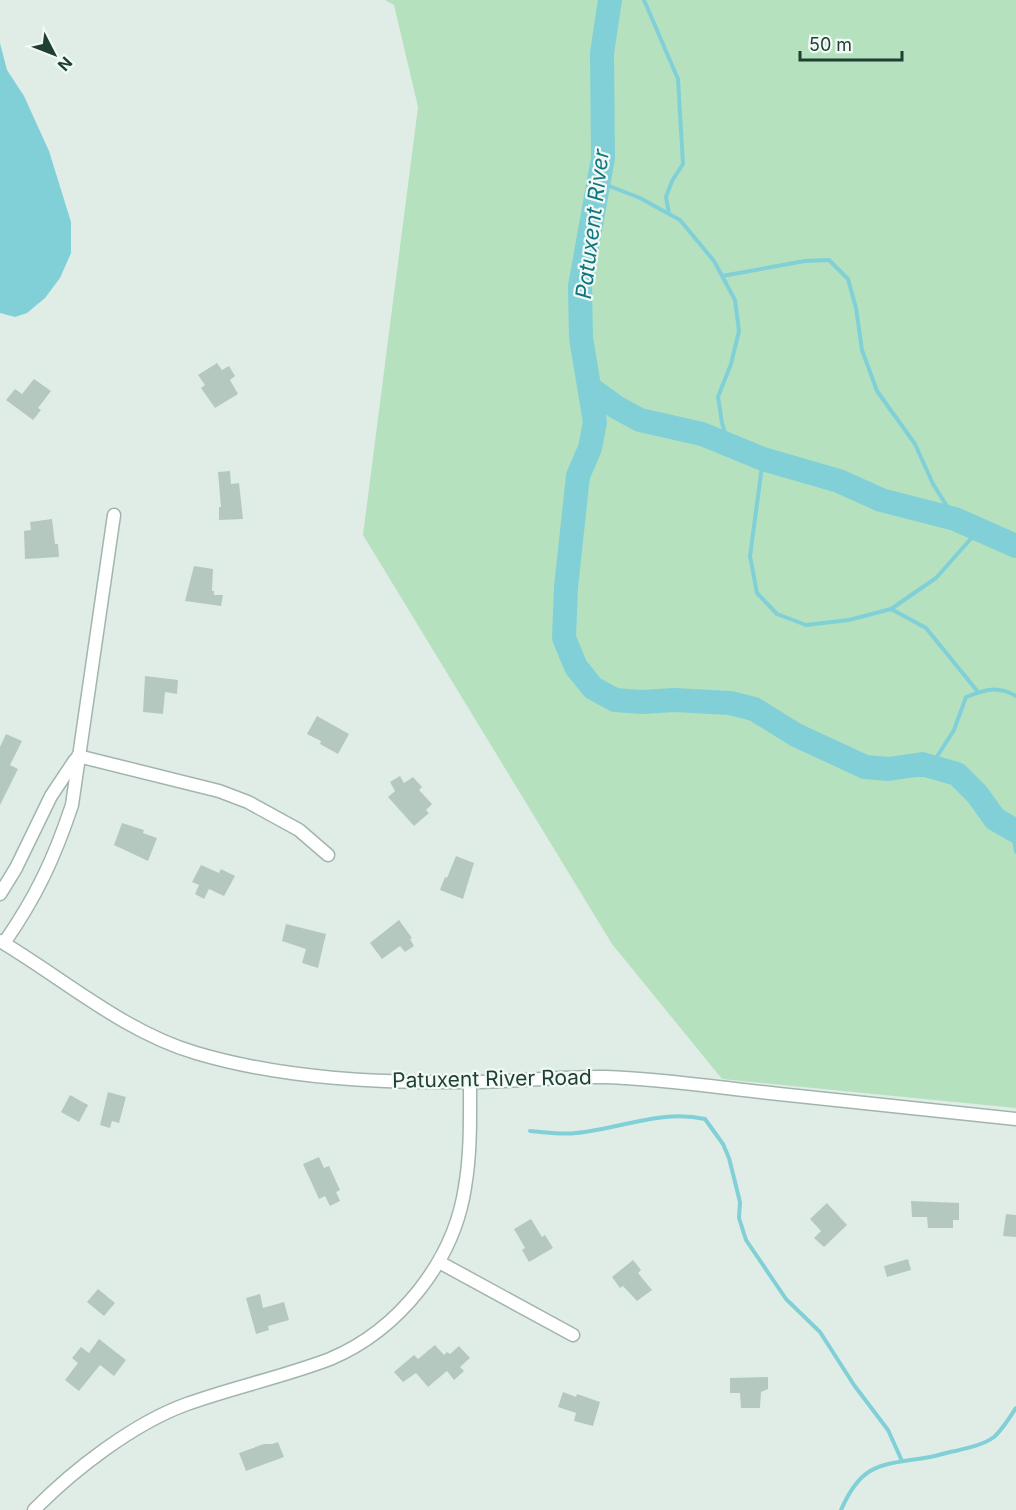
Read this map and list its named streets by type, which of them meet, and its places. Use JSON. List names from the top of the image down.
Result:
{
  "streets": {
    "street": ["Patuxent River Road"]
  },
  "water": ["Patuxent River"],
  "scale_bar": "50 m",
  "north": "bottom right"
}
